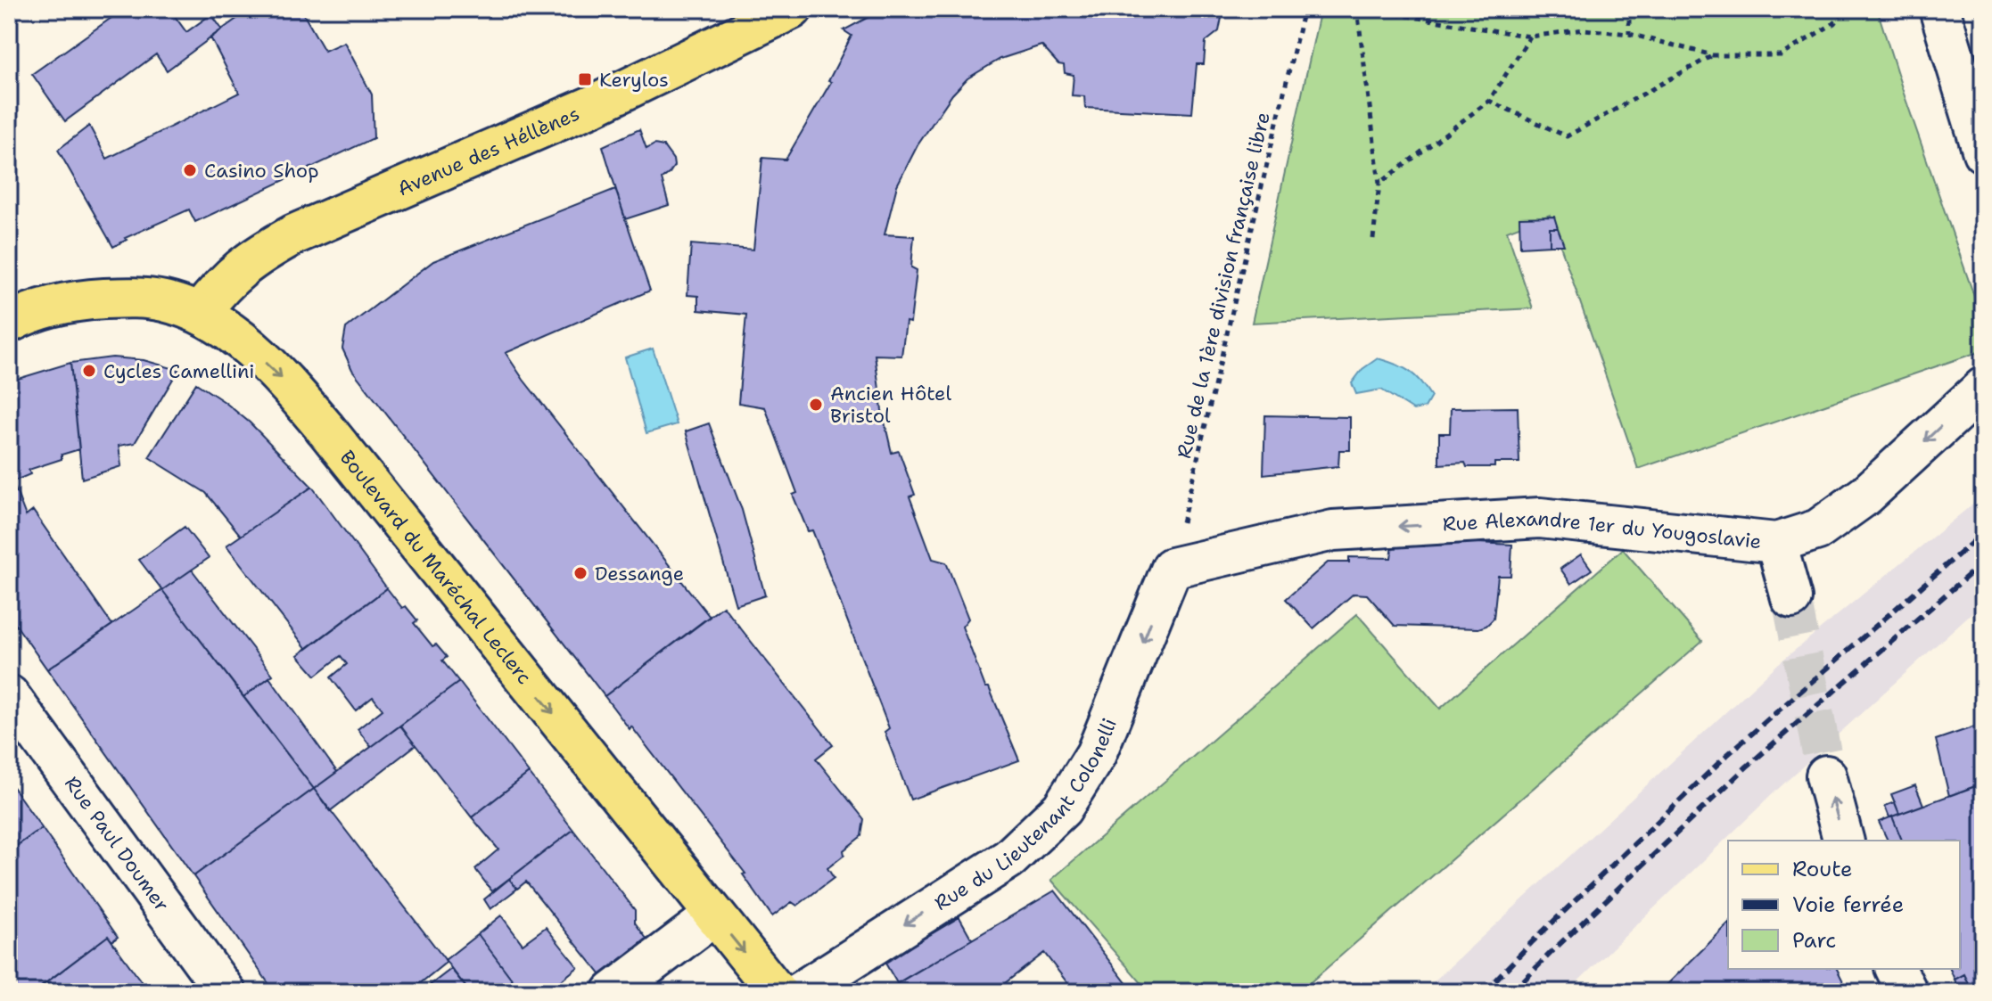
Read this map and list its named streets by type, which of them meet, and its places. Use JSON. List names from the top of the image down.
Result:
{
  "streets": {
    "main road": ["Avenue des Héllènes", "Boulevard du Maréchal Leclerc"],
    "street": ["Rue Alexandre 1er du Yougoslavie", "Rue du Lieutenant Colonelli", "Rue Paul Doumer"],
    "path": ["Rue de la 1ère division française libre"]
  },
  "crossings": [
    ["Avenue des Héllènes", "Boulevard du Maréchal Leclerc"],
    ["Rue de la 1ère division française libre", "Rue Alexandre 1er du Yougoslavie"],
    ["Rue de la 1ère division française libre", "Rue du Lieutenant Colonelli"],
    ["Rue Alexandre 1er du Yougoslavie", "Rue du Lieutenant Colonelli"]
  ],
  "one_way": ["Rue Alexandre 1er du Yougoslavie", "Boulevard du Maréchal Leclerc", "Rue du Lieutenant Colonelli"],
  "places": {
    "transit": ["Kerylos"],
    "other": [
      "Casino Shop",
      "Cycles Camellini",
      "Ancien Hôtel Bristol",
      "Dessange"
    ]
  },
  "legend": ["Route", "Voie ferrée", "Parc"]
}
